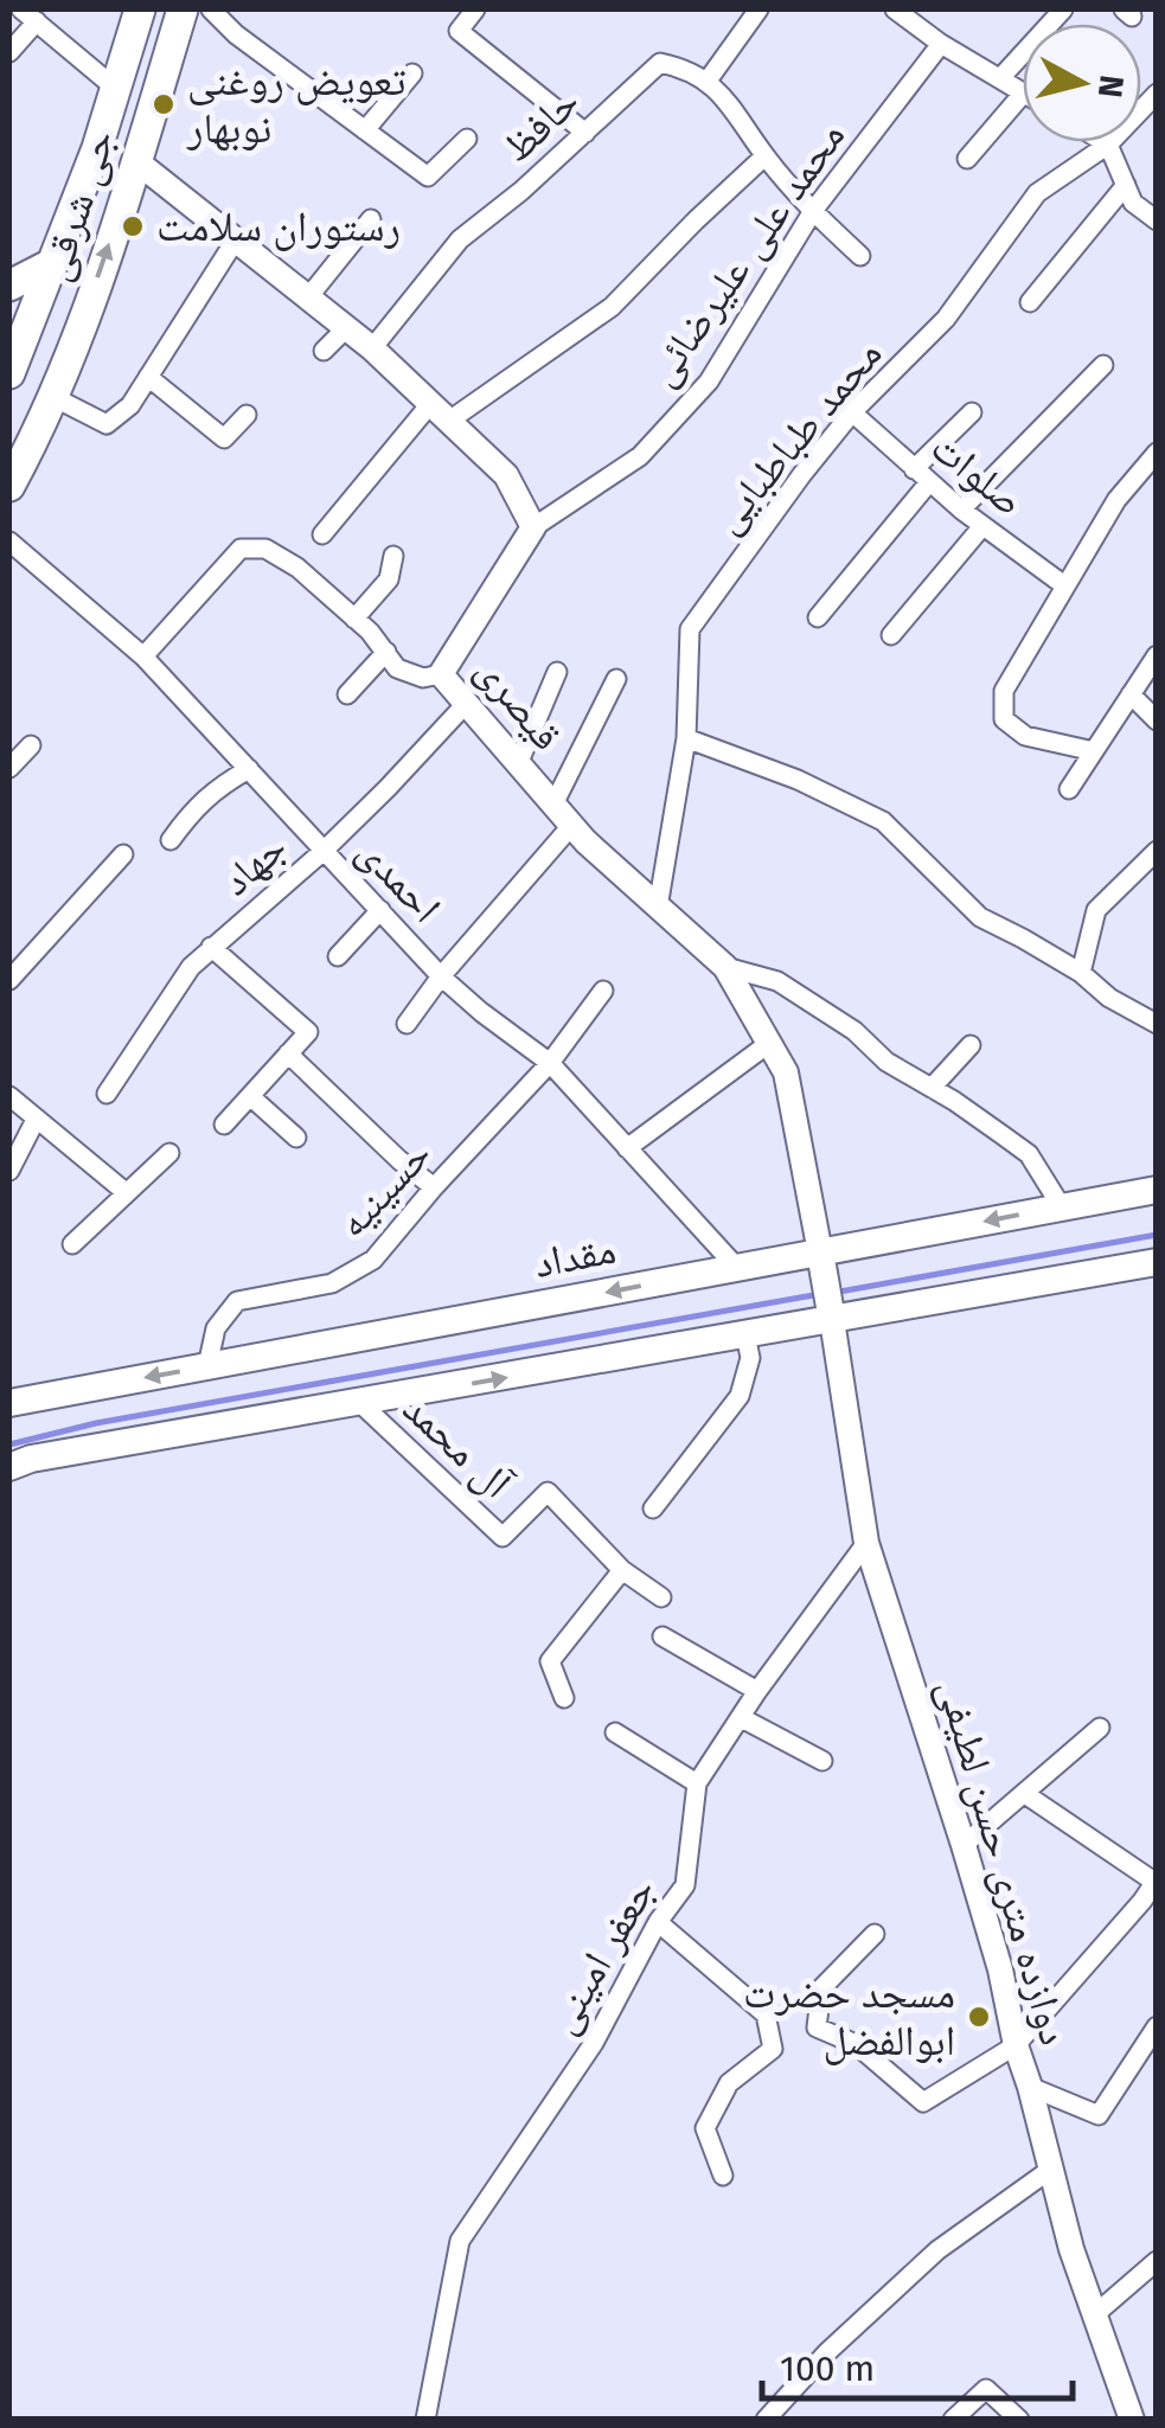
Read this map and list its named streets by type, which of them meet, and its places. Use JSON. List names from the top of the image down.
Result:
{
  "streets": {
    "main road": ["جی شرقی", "مقداد"],
    "street": [
      "حافظ",
      "محمد علی علیرضائی",
      "محمد طباطبایی",
      "صلوات",
      "قیصری",
      "جهاد",
      "احمدی",
      "حسینیه",
      "آل محمد",
      "دوازده متری حسن لطیفی",
      "جعفر امینی"
    ]
  },
  "crossings": [
    ["محمد علی علیرضائی", "قیصری"],
    ["محمد طباطبایی", "صلوات"],
    ["محمد طباطبایی", "قیصری"],
    ["قیصری", "جهاد"],
    ["قیصری", "مقداد"],
    ["جهاد", "احمدی"],
    ["احمدی", "حسینیه"],
    ["احمدی", "مقداد"],
    ["حسینیه", "مقداد"],
    ["دوازده متری حسن لطیفی", "جعفر امینی"]
  ],
  "places": ["تعویض روغنی نوبهار", "رستوران سلامت", "مسجد حضرت ابوالفضل"],
  "scale_bar": "100 m",
  "north": "right"
}
